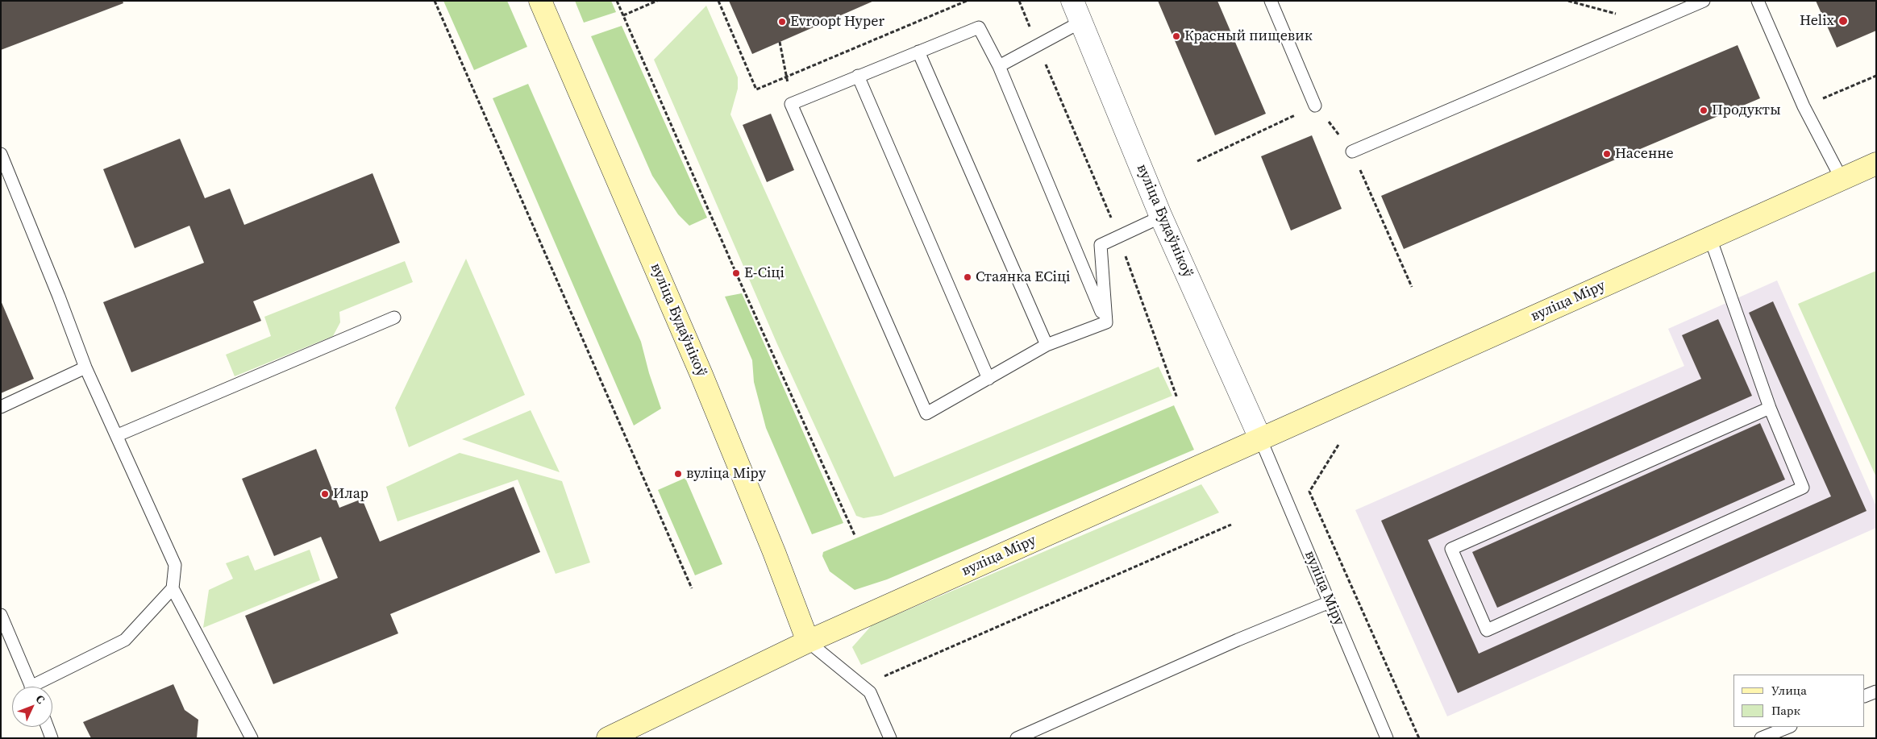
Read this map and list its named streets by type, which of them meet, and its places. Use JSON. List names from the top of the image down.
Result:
{
  "streets": {
    "main road": ["вуліца Будаўнікоў", "вуліца Міру"]
  },
  "crossings": [
    ["вуліца Будаўнікоў", "вуліца Міру"]
  ],
  "places": [
    "Helix",
    "Evroopt Hyper",
    "Красный пищевик",
    "Продукты",
    "Насенне",
    "Е-Сіці",
    "Стаянка ЕСіці",
    "вуліца Міру",
    "Илар"
  ],
  "legend": ["Улица", "Парк"],
  "north": "top right"
}
